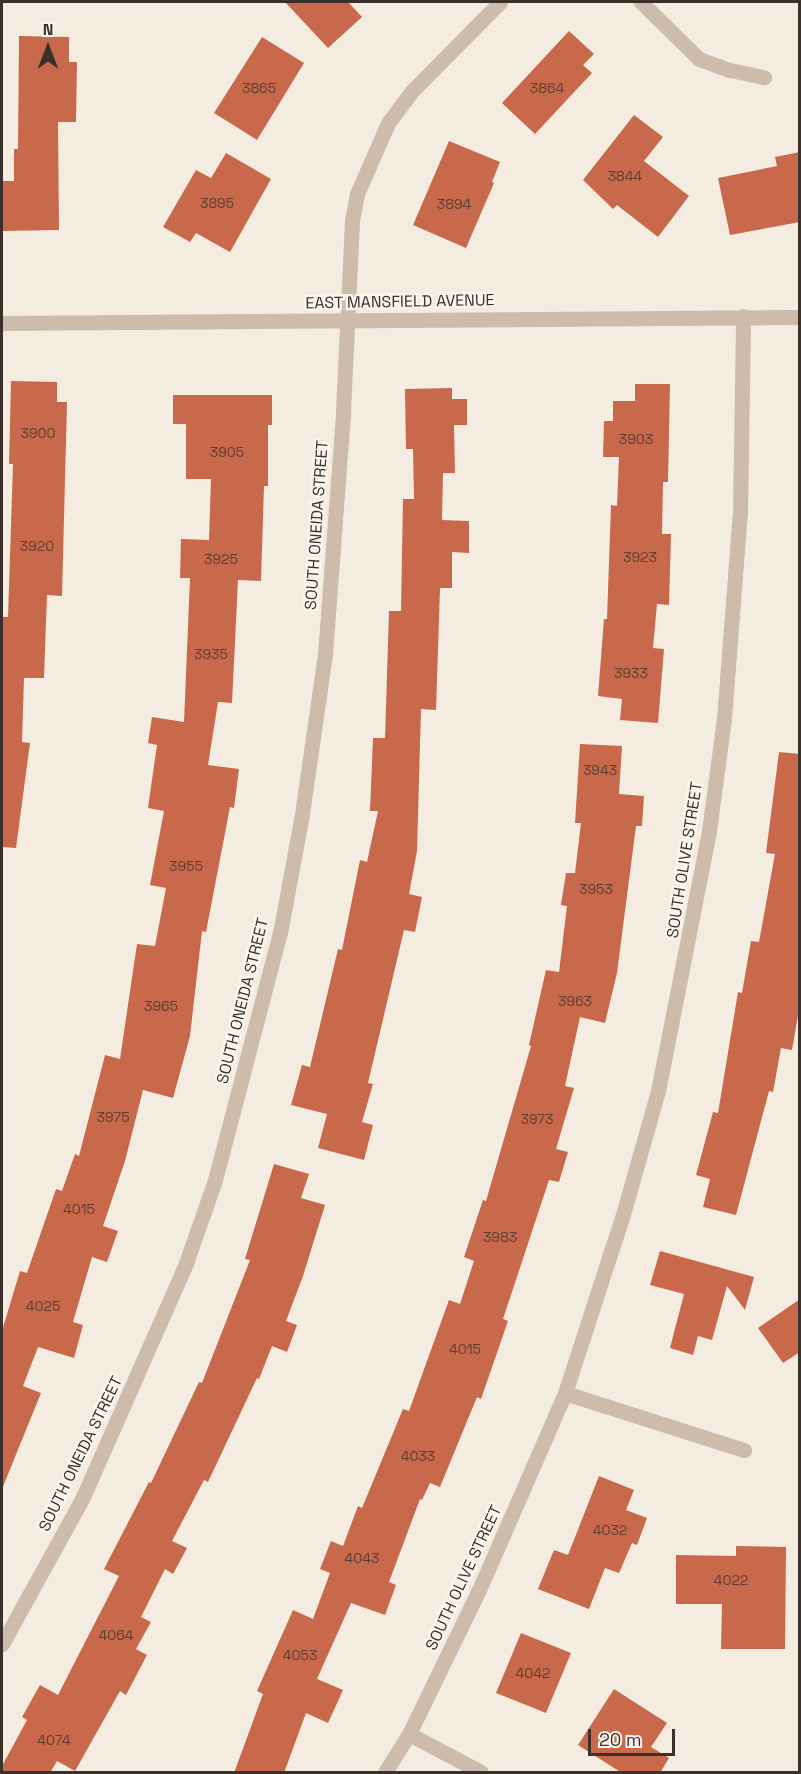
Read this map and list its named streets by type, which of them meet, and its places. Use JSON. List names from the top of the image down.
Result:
{
  "streets": {
    "street": ["EAST MANSFIELD AVENUE", "SOUTH ONEIDA STREET", "SOUTH OLIVE STREET"]
  },
  "crossings": [
    ["EAST MANSFIELD AVENUE", "SOUTH ONEIDA STREET"],
    ["EAST MANSFIELD AVENUE", "SOUTH OLIVE STREET"]
  ],
  "house_numbers": [
    "3865",
    "3864",
    "3844",
    "3895",
    "3894",
    "3900",
    "3903",
    "3905",
    "3920",
    "3923",
    "3925",
    "3935",
    "3933",
    "3943",
    "3955",
    "3953",
    "3963",
    "3965",
    "3975",
    "3973",
    "4015",
    "3983",
    "4025",
    "4015",
    "4033",
    "4032",
    "4043",
    "4022",
    "4064",
    "4053",
    "4042",
    "4074"
  ],
  "scale_bar": "20 m",
  "north": "top"
}
